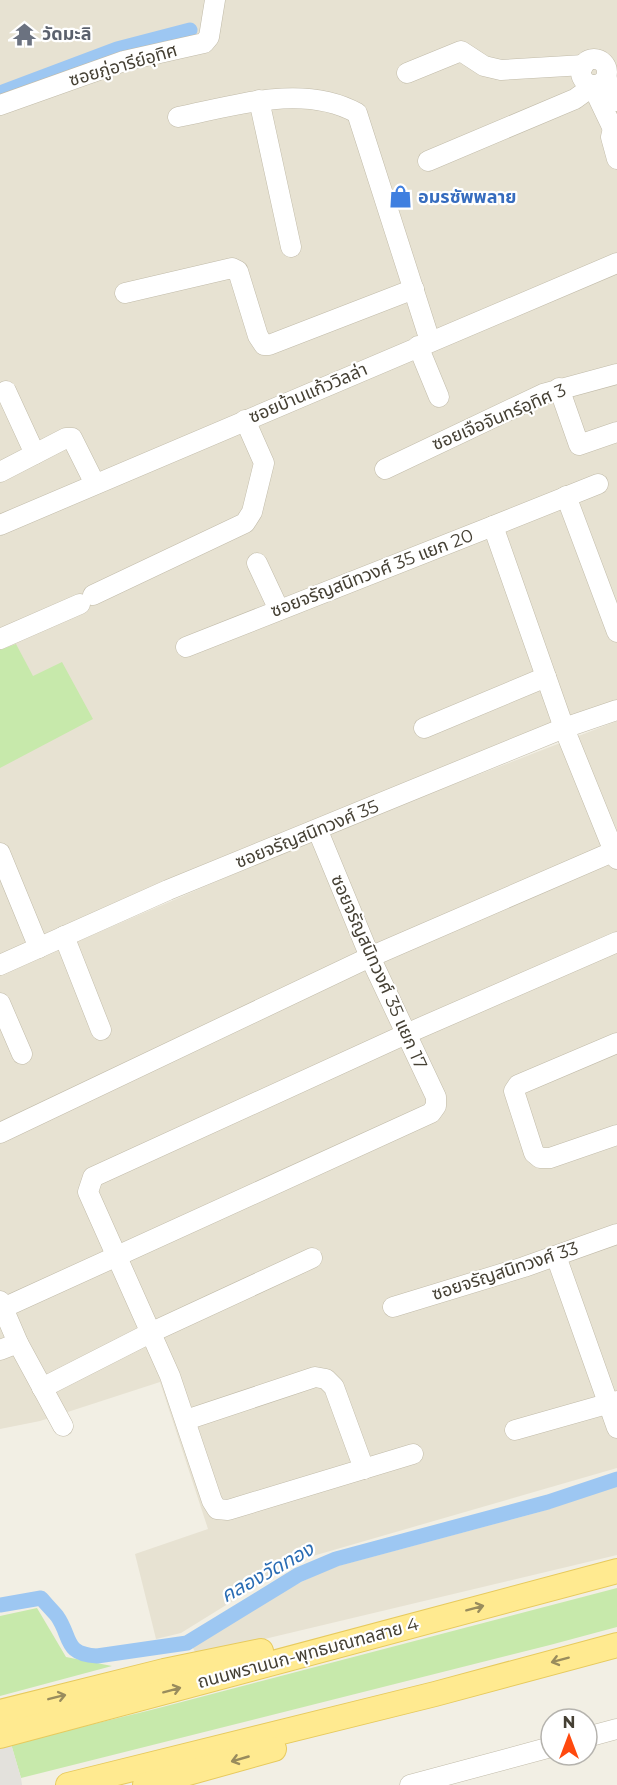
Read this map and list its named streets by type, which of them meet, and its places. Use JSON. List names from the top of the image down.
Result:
{
  "streets": {
    "main road": ["ถนนพรานนก-พุทธมณฑลสาย 4"],
    "street": [
      "ซอยภู่อารีย์อุทิศ",
      "ซอยบ้านแก้ววิลล่า",
      "ซอยเจือจันทร์อุทิศ 3",
      "ซอยจรัญสนิทวงศ์ 35 แยก 20",
      "ซอยจรัญสนิทวงศ์ 35",
      "ซอยจรัญสนิทวงศ์ 35 แยก 17",
      "ซอยจรัญสนิทวงศ์ 33"
    ]
  },
  "crossings": [
    ["ซอยจรัญสนิทวงศ์ 35 แยก 20", "ซอยจรัญสนิทวงศ์ 35"],
    ["ซอยจรัญสนิทวงศ์ 35", "ซอยจรัญสนิทวงศ์ 35 แยก 17"]
  ],
  "water": ["คลองวัดทอง"],
  "places": {
    "temple": ["วัดมะลิ"],
    "shop": ["อมรซัพพลาย"]
  },
  "north": "top"
}
